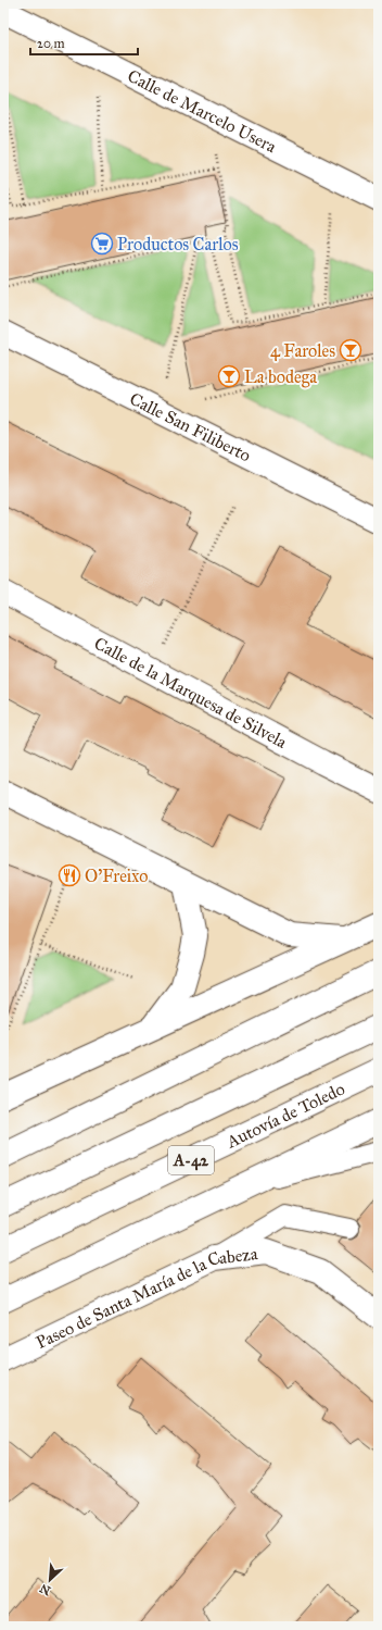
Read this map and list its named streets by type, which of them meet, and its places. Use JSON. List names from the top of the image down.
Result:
{
  "streets": {
    "main road": [
      "Calle de Marcelo Usera",
      "Calle San Filiberto",
      "Calle de la Marquesa de Silvela",
      "Autovía de Toledo",
      "A-42",
      "Paseo de Santa María de la Cabeza"
    ]
  },
  "places": {
    "supermarket": ["Productos Carlos"],
    "bar": ["4 Faroles", "La bodega"],
    "restaurant": ["O'Freixo"]
  },
  "scale_bar": "20 m",
  "north": "bottom left"
}
